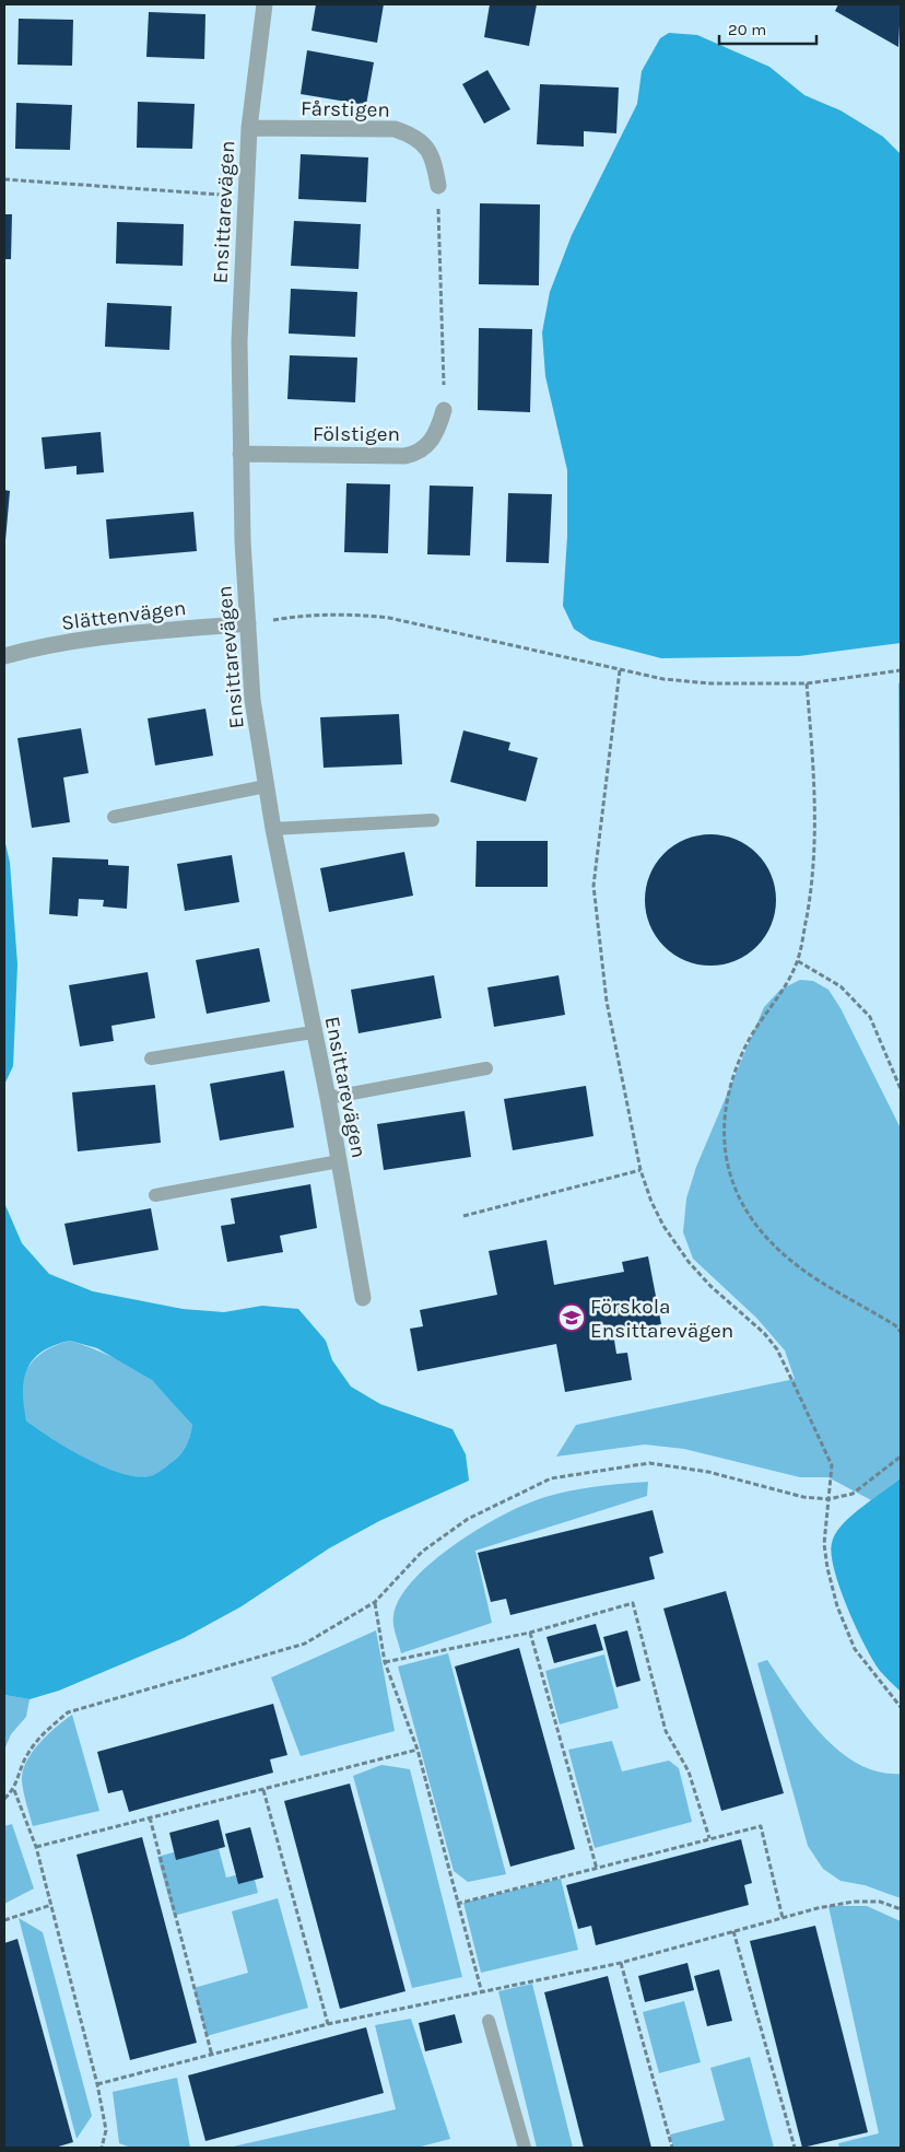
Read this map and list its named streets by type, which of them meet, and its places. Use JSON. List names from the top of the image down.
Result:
{
  "streets": {
    "street": [
      "Fårstigen",
      "Ensittarevägen",
      "Fölstigen",
      "Slättenvägen"
    ]
  },
  "crossings": [
    ["Fårstigen", "Ensittarevägen"],
    ["Ensittarevägen", "Fölstigen"],
    ["Ensittarevägen", "Slättenvägen"]
  ],
  "places": {
    "school or university": ["Förskola Ensittarevägen"]
  },
  "scale_bar": "20 m"
}
